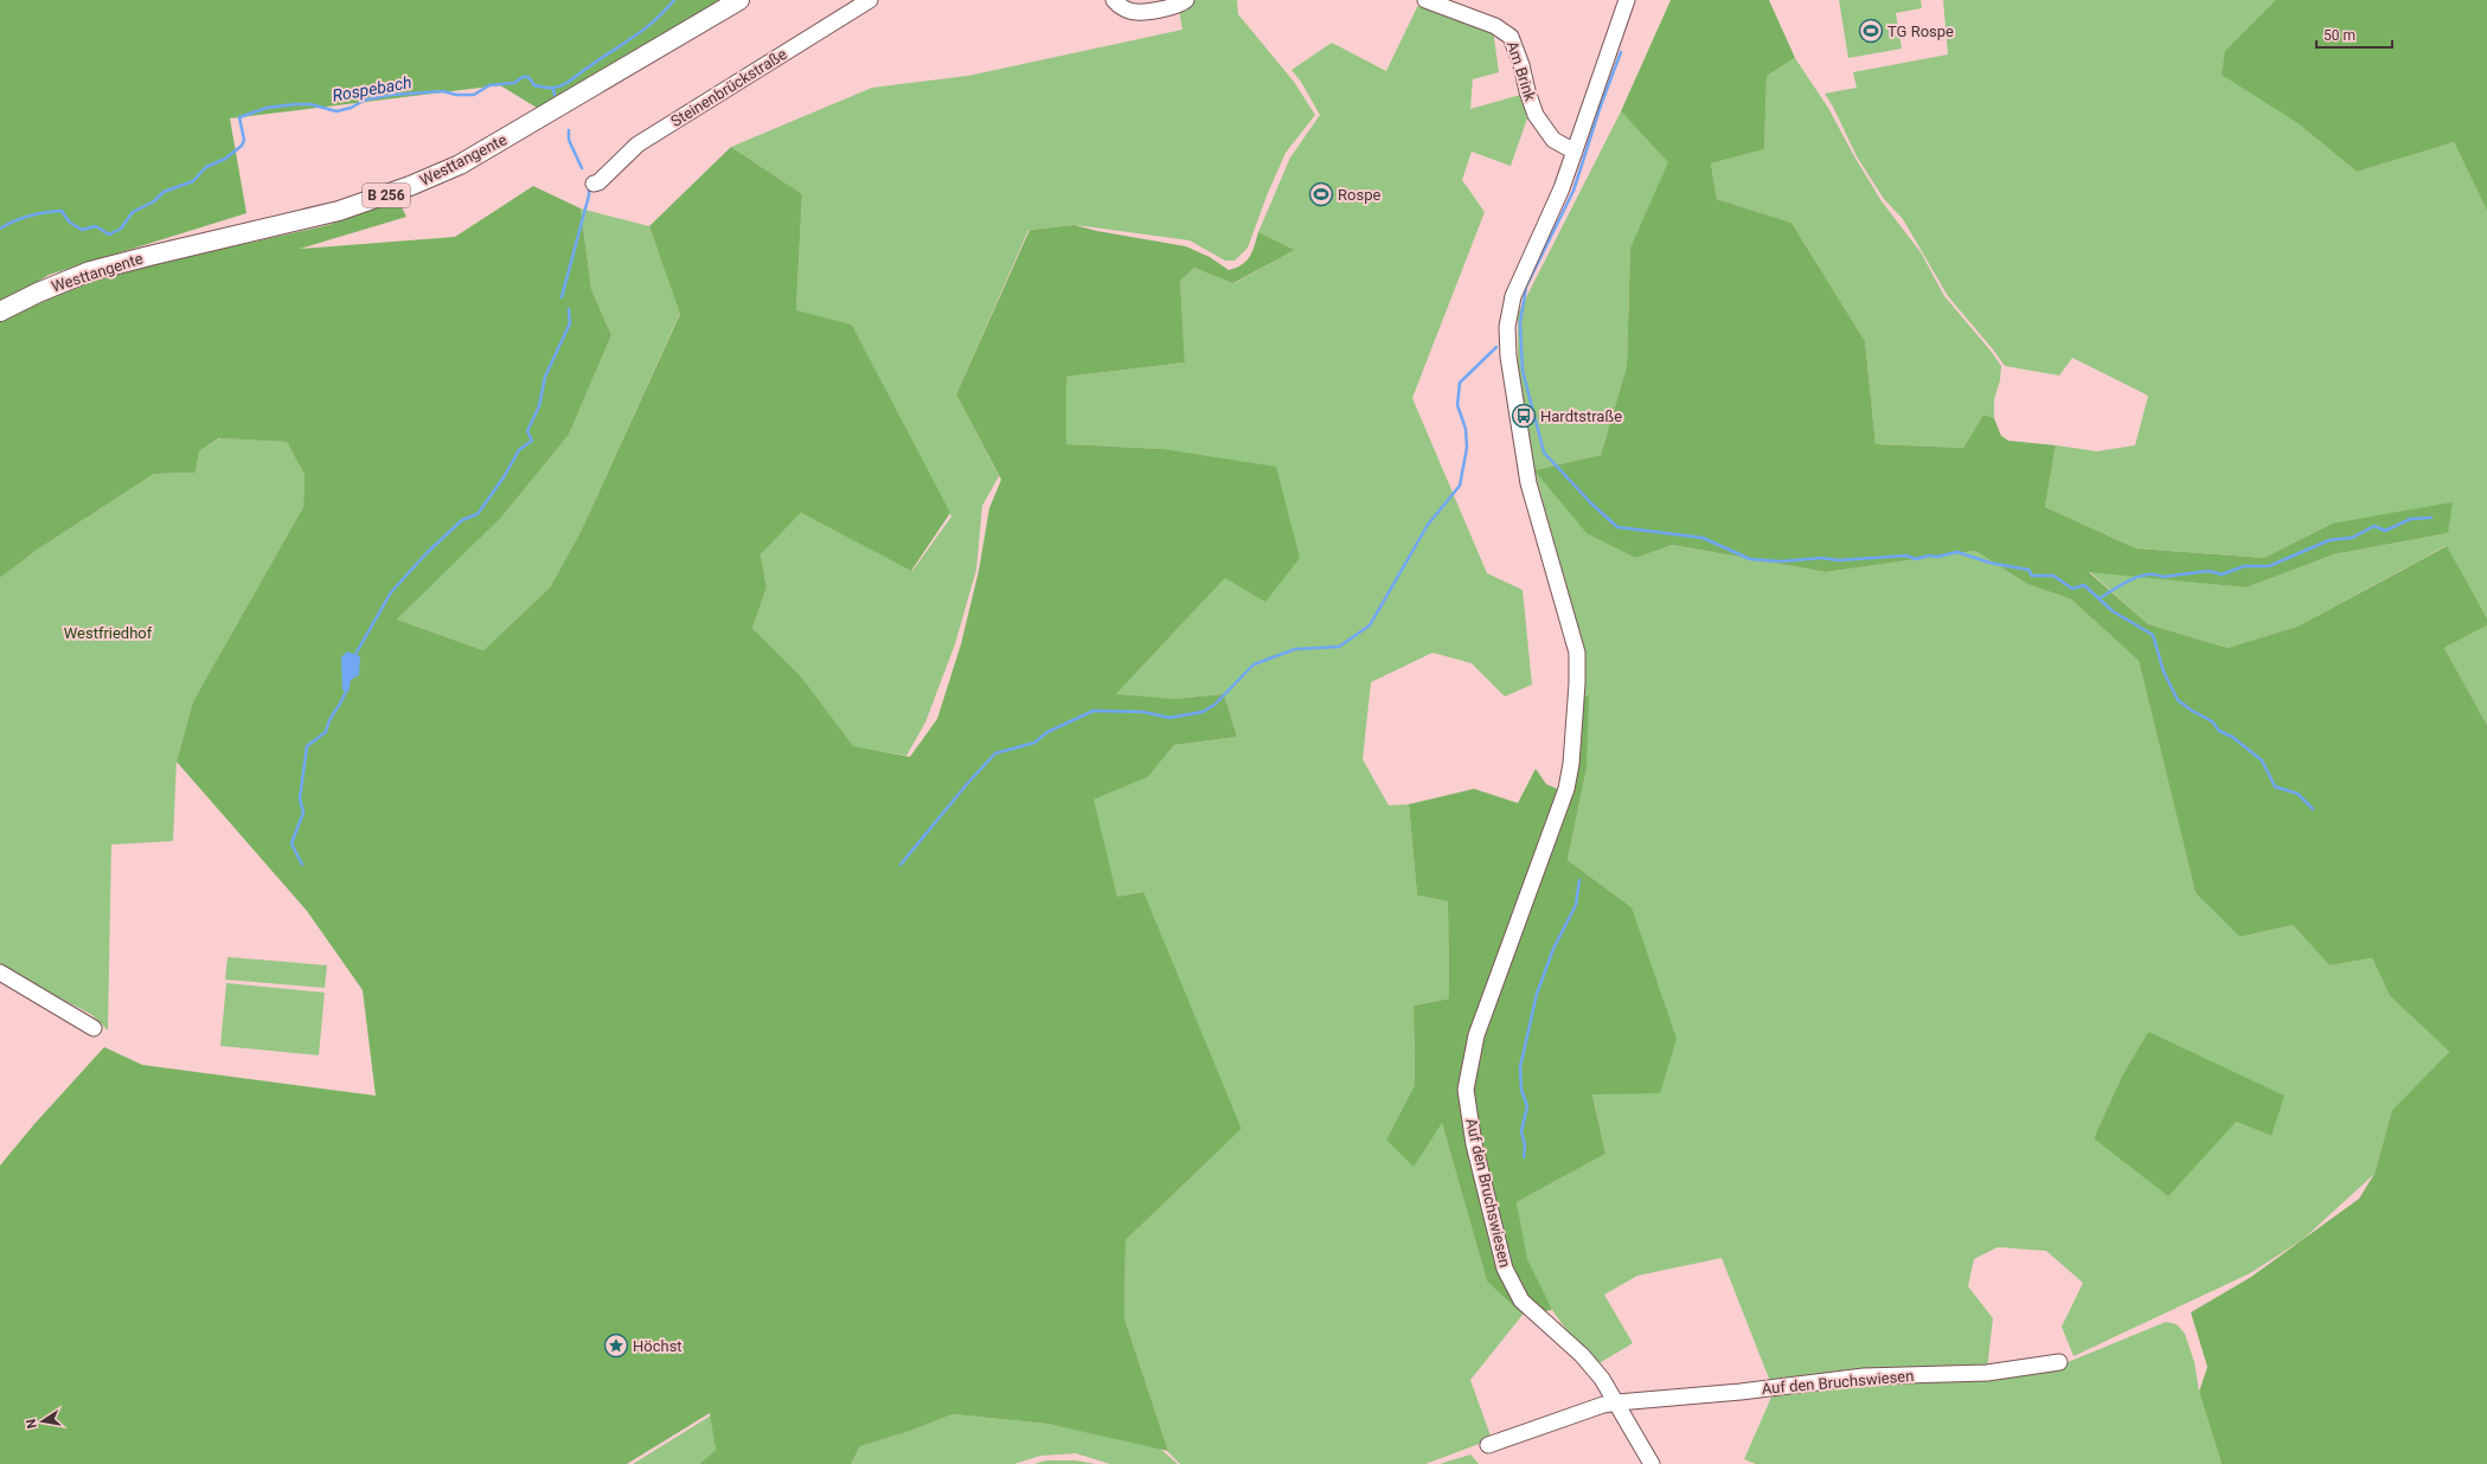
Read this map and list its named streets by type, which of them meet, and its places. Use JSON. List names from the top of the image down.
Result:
{
  "streets": {
    "main road": ["Westtangente", "B 256"],
    "street": ["Am Brink", "Steinenbrückstraße", "Auf den Bruchswiesen"]
  },
  "crossings": [
    ["Am Brink", "Auf den Bruchswiesen"]
  ],
  "water": ["Rospebach"],
  "parks": ["Westfriedhof"],
  "places": {
    "sports": ["TG Rospe", "Rospe"],
    "bus stop": ["Hardtstraße"],
    "place": ["Höchst"]
  },
  "scale_bar": "50 m",
  "north": "left"
}
